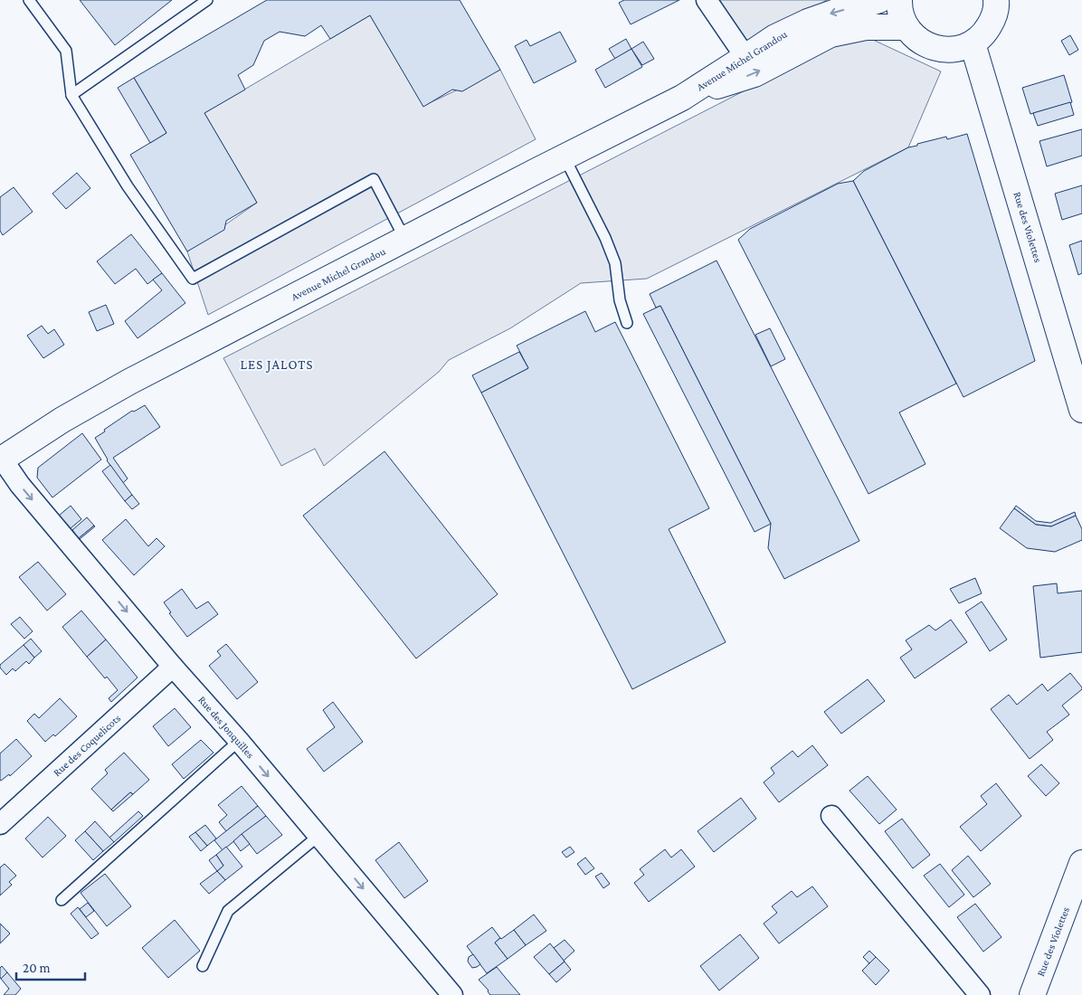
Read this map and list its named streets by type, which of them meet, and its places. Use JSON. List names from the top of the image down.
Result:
{
  "streets": {
    "main road": ["Avenue Michel Grandou", "Rue des Violettes"],
    "street": ["Rue des Jonquilles", "Rue des Coquelicots"]
  },
  "crossings": [
    ["Avenue Michel Grandou", "Rue des Jonquilles"],
    ["Rue des Jonquilles", "Rue des Coquelicots"]
  ],
  "one_way": ["Rue des Jonquilles"],
  "districts": ["LES JALOTS"],
  "scale_bar": "20 m"
}
